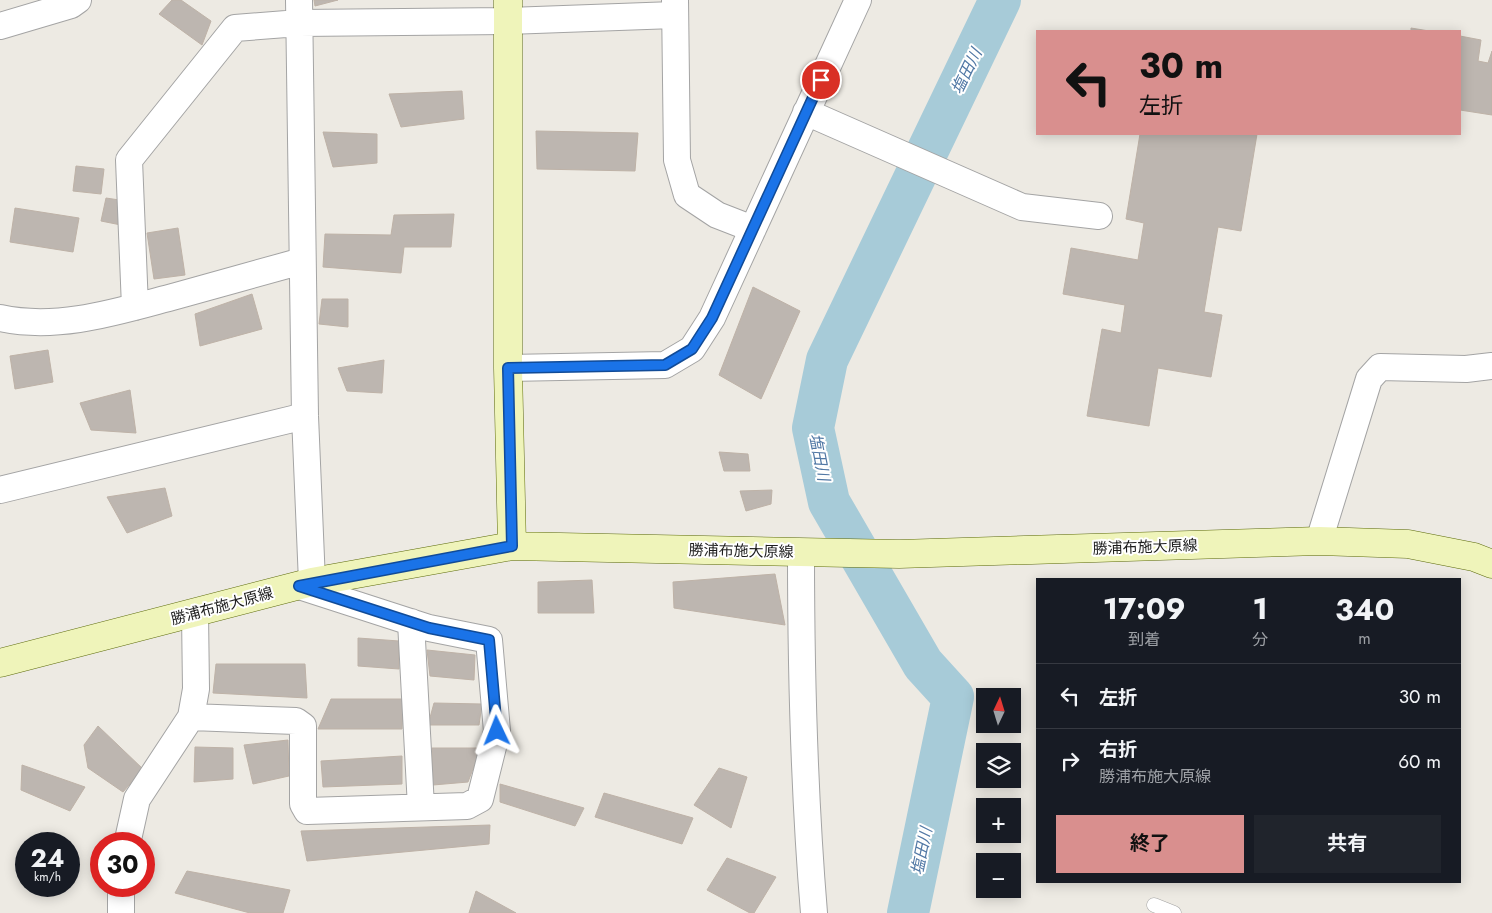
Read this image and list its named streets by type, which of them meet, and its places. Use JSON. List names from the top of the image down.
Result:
{
  "streets": {
    "main road": ["勝浦布施大原線"]
  },
  "water": ["塩田川"],
  "north": "top",
  "page": {
    "turn": ["30 m", "左折"],
    "eta": [
      "17:09",
      "到着",
      "1",
      "分",
      "340",
      "m"
    ],
    "list": [
      {
        "name": "左折",
        "value": "30 m"
      },
      {
        "name": "右折",
        "note": "勝浦布施大原線",
        "value": "60 m"
      }
    ],
    "map_buttons": ["+", "−"],
    "buttons": ["終了", "共有"],
    "speed": "24 km/h",
    "limit": "30"
  }
}
